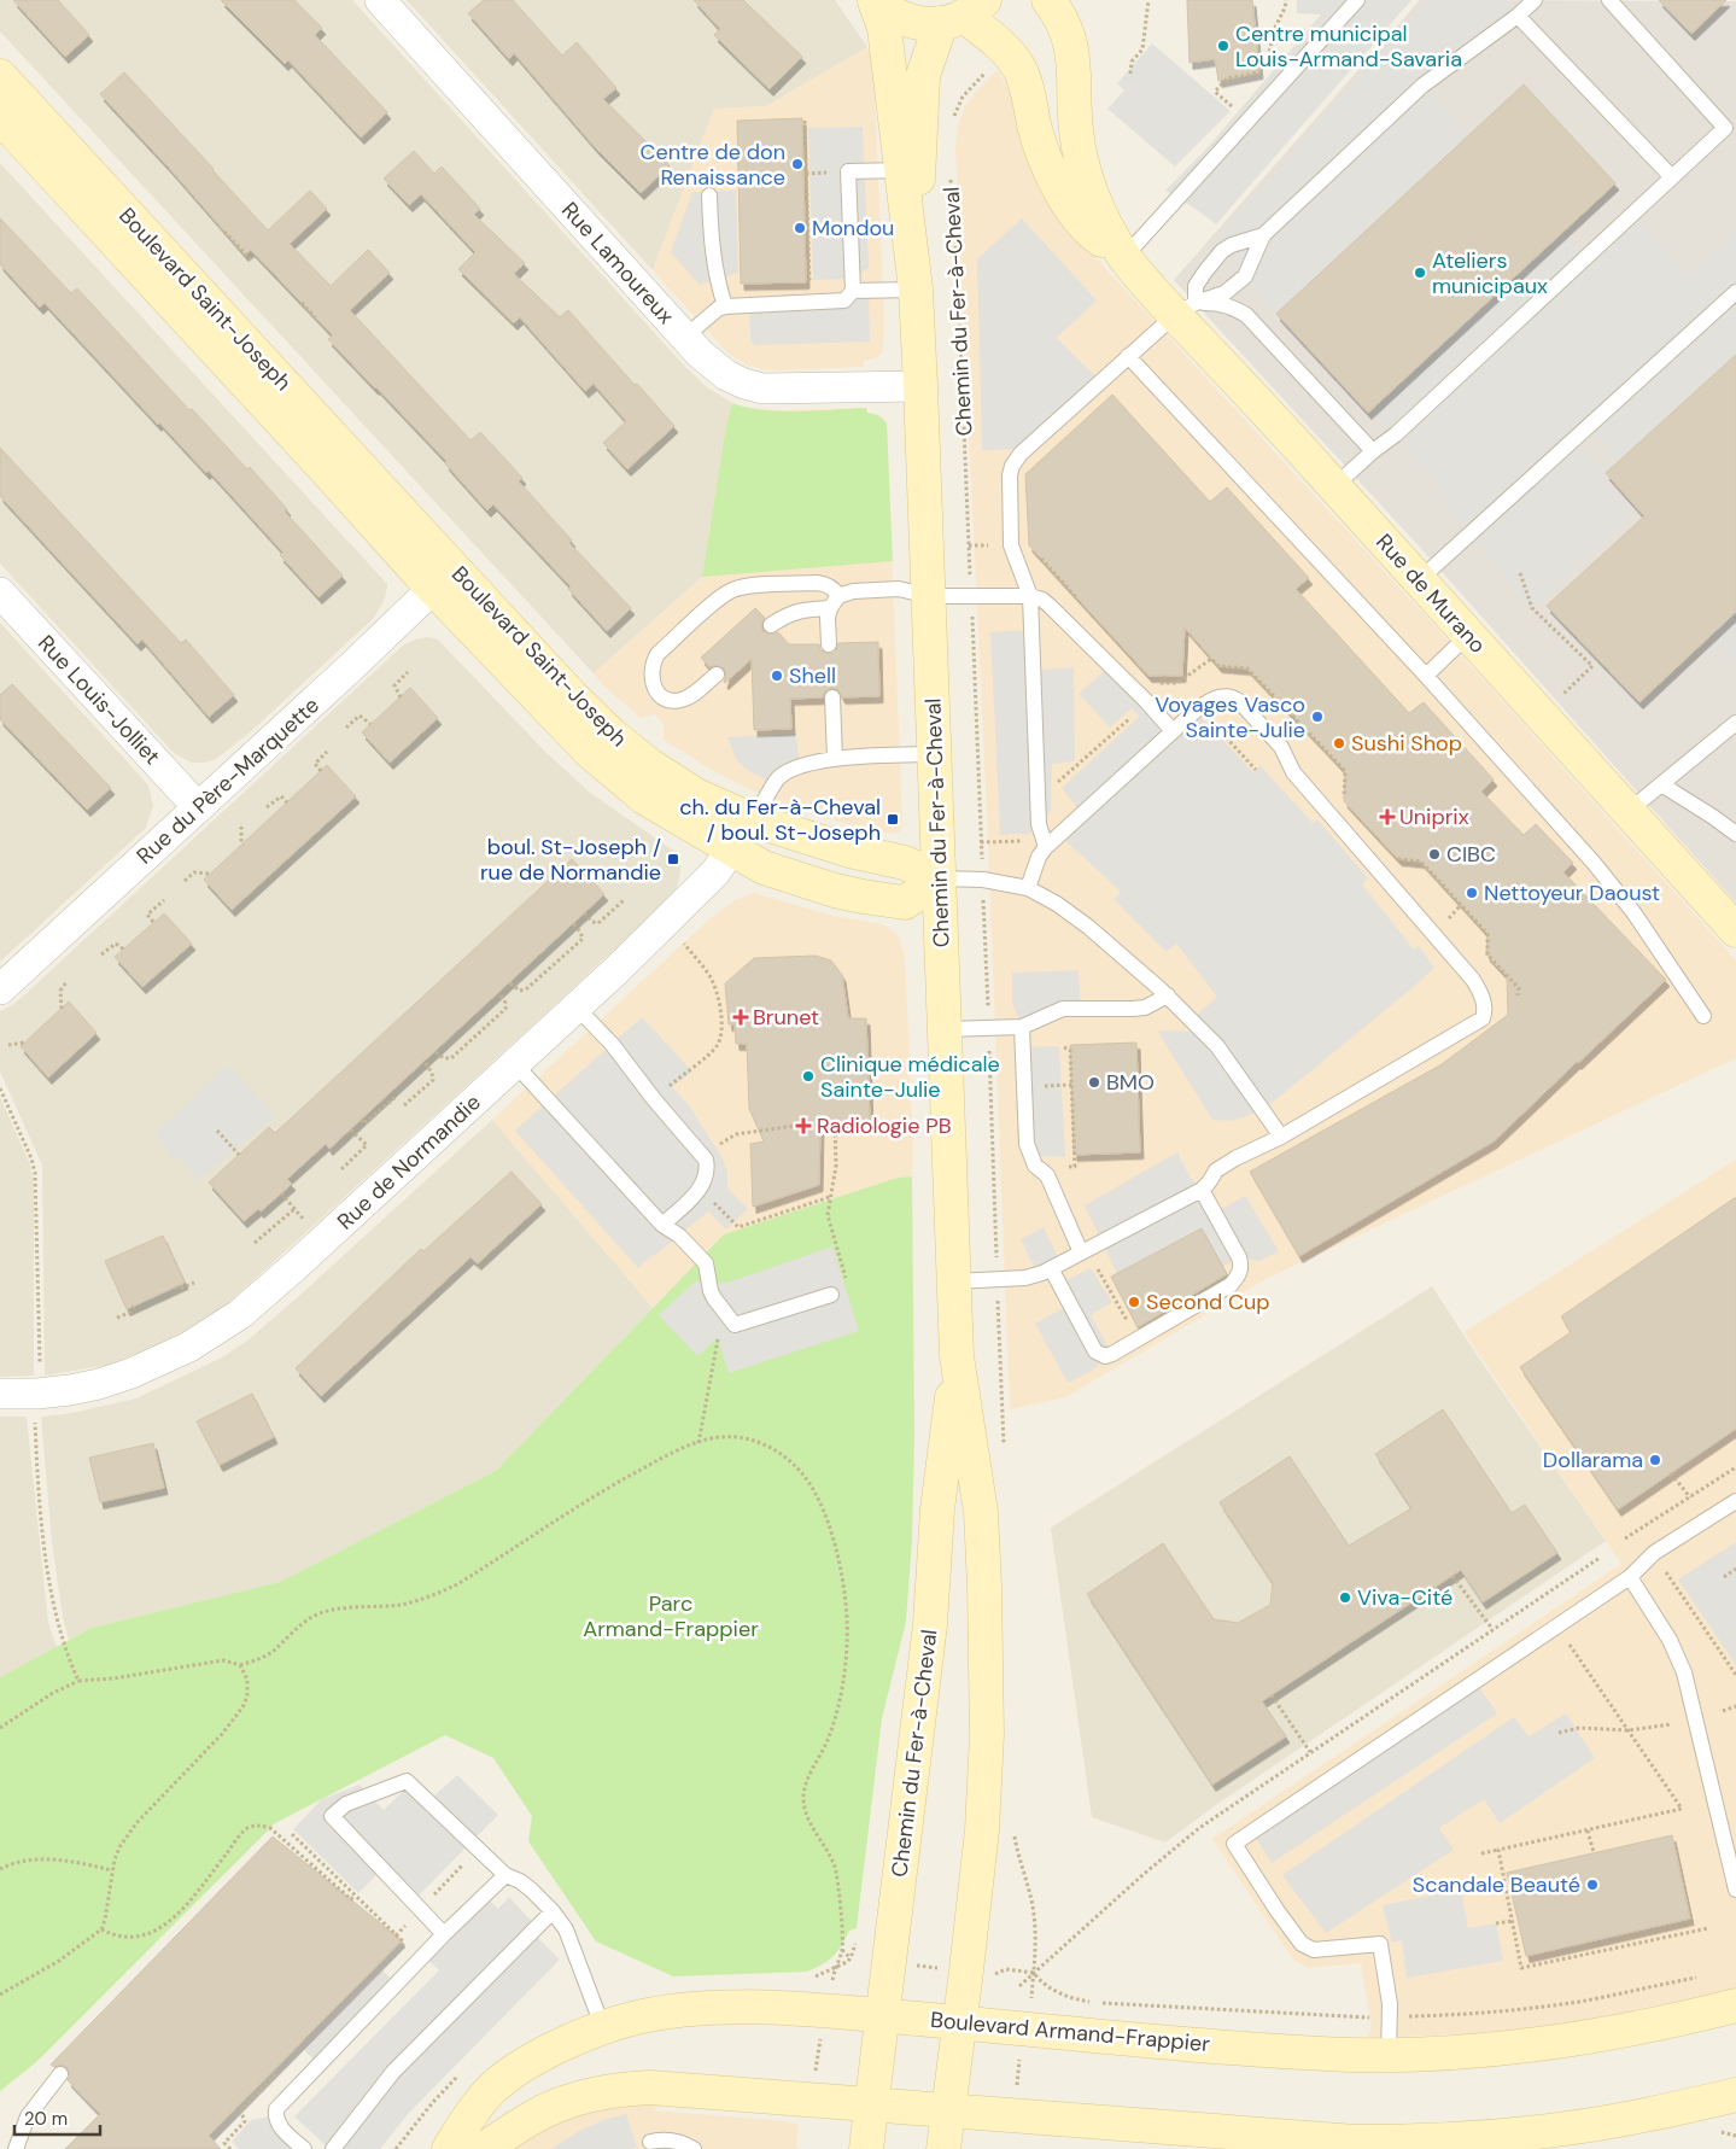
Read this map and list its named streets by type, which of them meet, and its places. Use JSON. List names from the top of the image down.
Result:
{
  "streets": {
    "street": [
      "Rue Lamoureux",
      "Boulevard Saint-Joseph",
      "Chemin du Fer-à-Cheval",
      "Rue de Murano",
      "Rue Louis-Jolliet",
      "Rue du Père-Marquette",
      "Rue de Normandie",
      "Boulevard Armand-Frappier"
    ]
  },
  "crossings": [
    ["Rue Lamoureux", "Chemin du Fer-à-Cheval"],
    ["Boulevard Saint-Joseph", "Chemin du Fer-à-Cheval"],
    ["Boulevard Saint-Joseph", "Rue du Père-Marquette"],
    ["Boulevard Saint-Joseph", "Rue de Normandie"],
    ["Chemin du Fer-à-Cheval", "Rue de Murano"],
    ["Chemin du Fer-à-Cheval", "Boulevard Armand-Frappier"],
    ["Rue Louis-Jolliet", "Rue du Père-Marquette"]
  ],
  "parks": ["Parc Armand-Frappier"],
  "places": {
    "other": [
      "Centre municipal Louis-Armand-Savaria",
      "Centre de don Renaissance",
      "Mondou",
      "Ateliers municipaux",
      "Shell",
      "Voyages Vasco Sainte-Julie",
      "Sushi Shop",
      "CIBC",
      "Nettoyeur Daoust",
      "Clinique médicale Sainte-Julie",
      "BMO",
      "Second Cup",
      "Dollarama",
      "Viva-Cité",
      "Scandale Beauté"
    ],
    "health": ["Uniprix", "Brunet", "Radiologie PB"],
    "transit": ["ch. du Fer-à-Cheval / boul. St-Joseph", "boul. St-Joseph / rue de Normandie"]
  },
  "scale_bar": "20 m"
}
